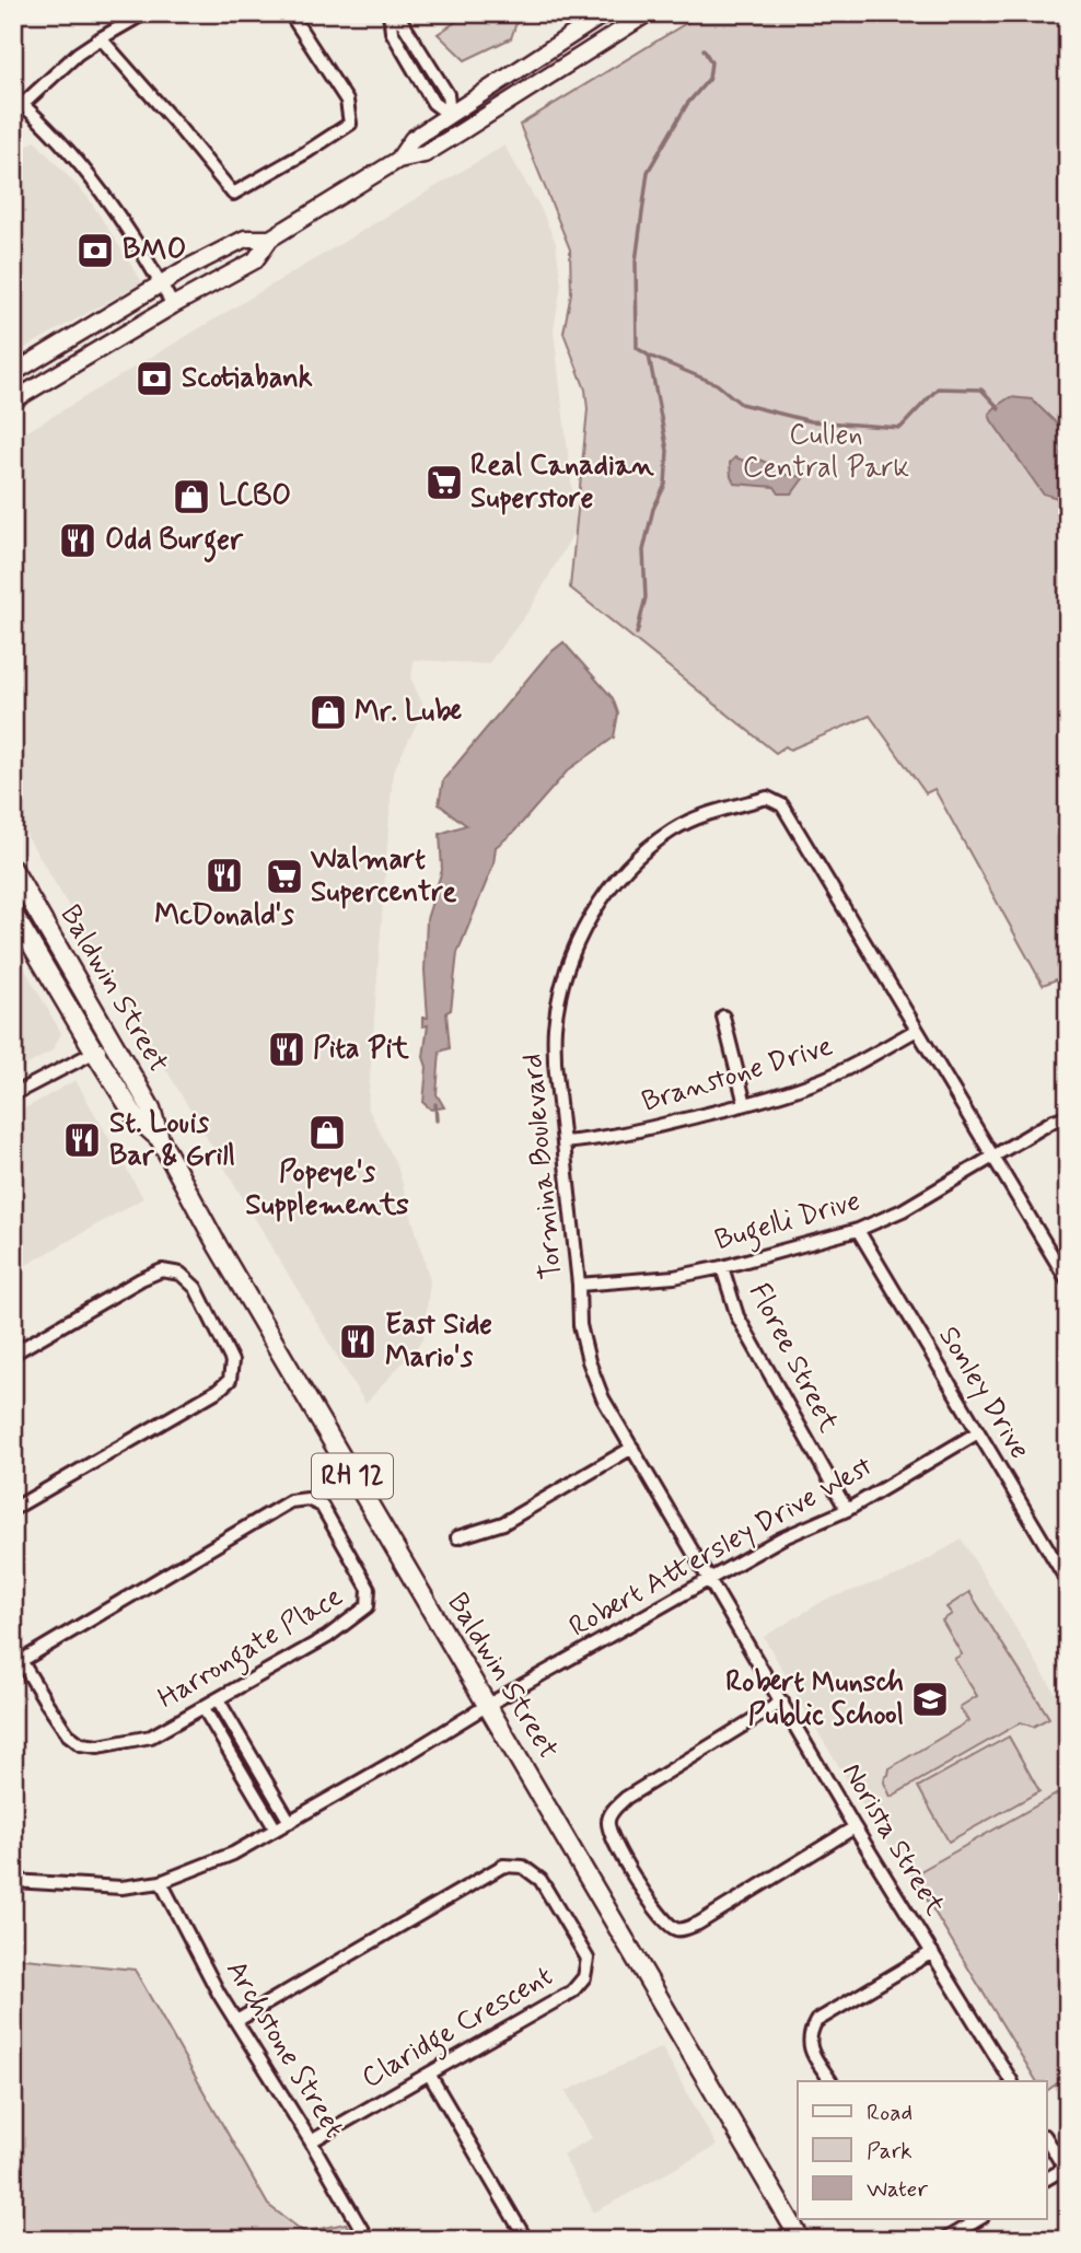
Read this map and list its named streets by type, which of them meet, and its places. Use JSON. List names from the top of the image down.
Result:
{
  "streets": {
    "main road": ["Baldwin Street", "RH 12"],
    "street": [
      "Branstone Drive",
      "Tormina Boulevard",
      "Bugelli Drive",
      "Floree Street",
      "Sonley Drive",
      "Robert Attersley Drive West",
      "Harrongate Place",
      "Norista Street",
      "Claridge Crescent",
      "Archstone Street"
    ]
  },
  "crossings": [
    ["Baldwin Street", "Robert Attersley Drive West"],
    ["Branstone Drive", "Tormina Boulevard"],
    ["Tormina Boulevard", "Bugelli Drive"],
    ["Tormina Boulevard", "Robert Attersley Drive West"],
    ["Tormina Boulevard", "Norista Street"],
    ["Bugelli Drive", "Floree Street"],
    ["Bugelli Drive", "Sonley Drive"],
    ["Floree Street", "Robert Attersley Drive West"],
    ["Sonley Drive", "Robert Attersley Drive West"],
    ["Robert Attersley Drive West", "Norista Street"],
    ["Robert Attersley Drive West", "Archstone Street"],
    ["Claridge Crescent", "Archstone Street"]
  ],
  "parks": ["Cullen Central Park"],
  "places": {
    "bank": ["BMO", "Scotiabank"],
    "supermarket": ["Real Canadian Superstore", "Walmart Supercentre"],
    "shop": ["LCBO", "Mr. Lube", "Popeye's Supplements"],
    "restaurant": [
      "Odd Burger",
      "McDonald's",
      "Pita Pit",
      "St. Louis Bar & Grill",
      "East Side Mario's"
    ],
    "school or university": ["Robert Munsch Public School"]
  },
  "legend": ["Road", "Park", "Water"]
}
